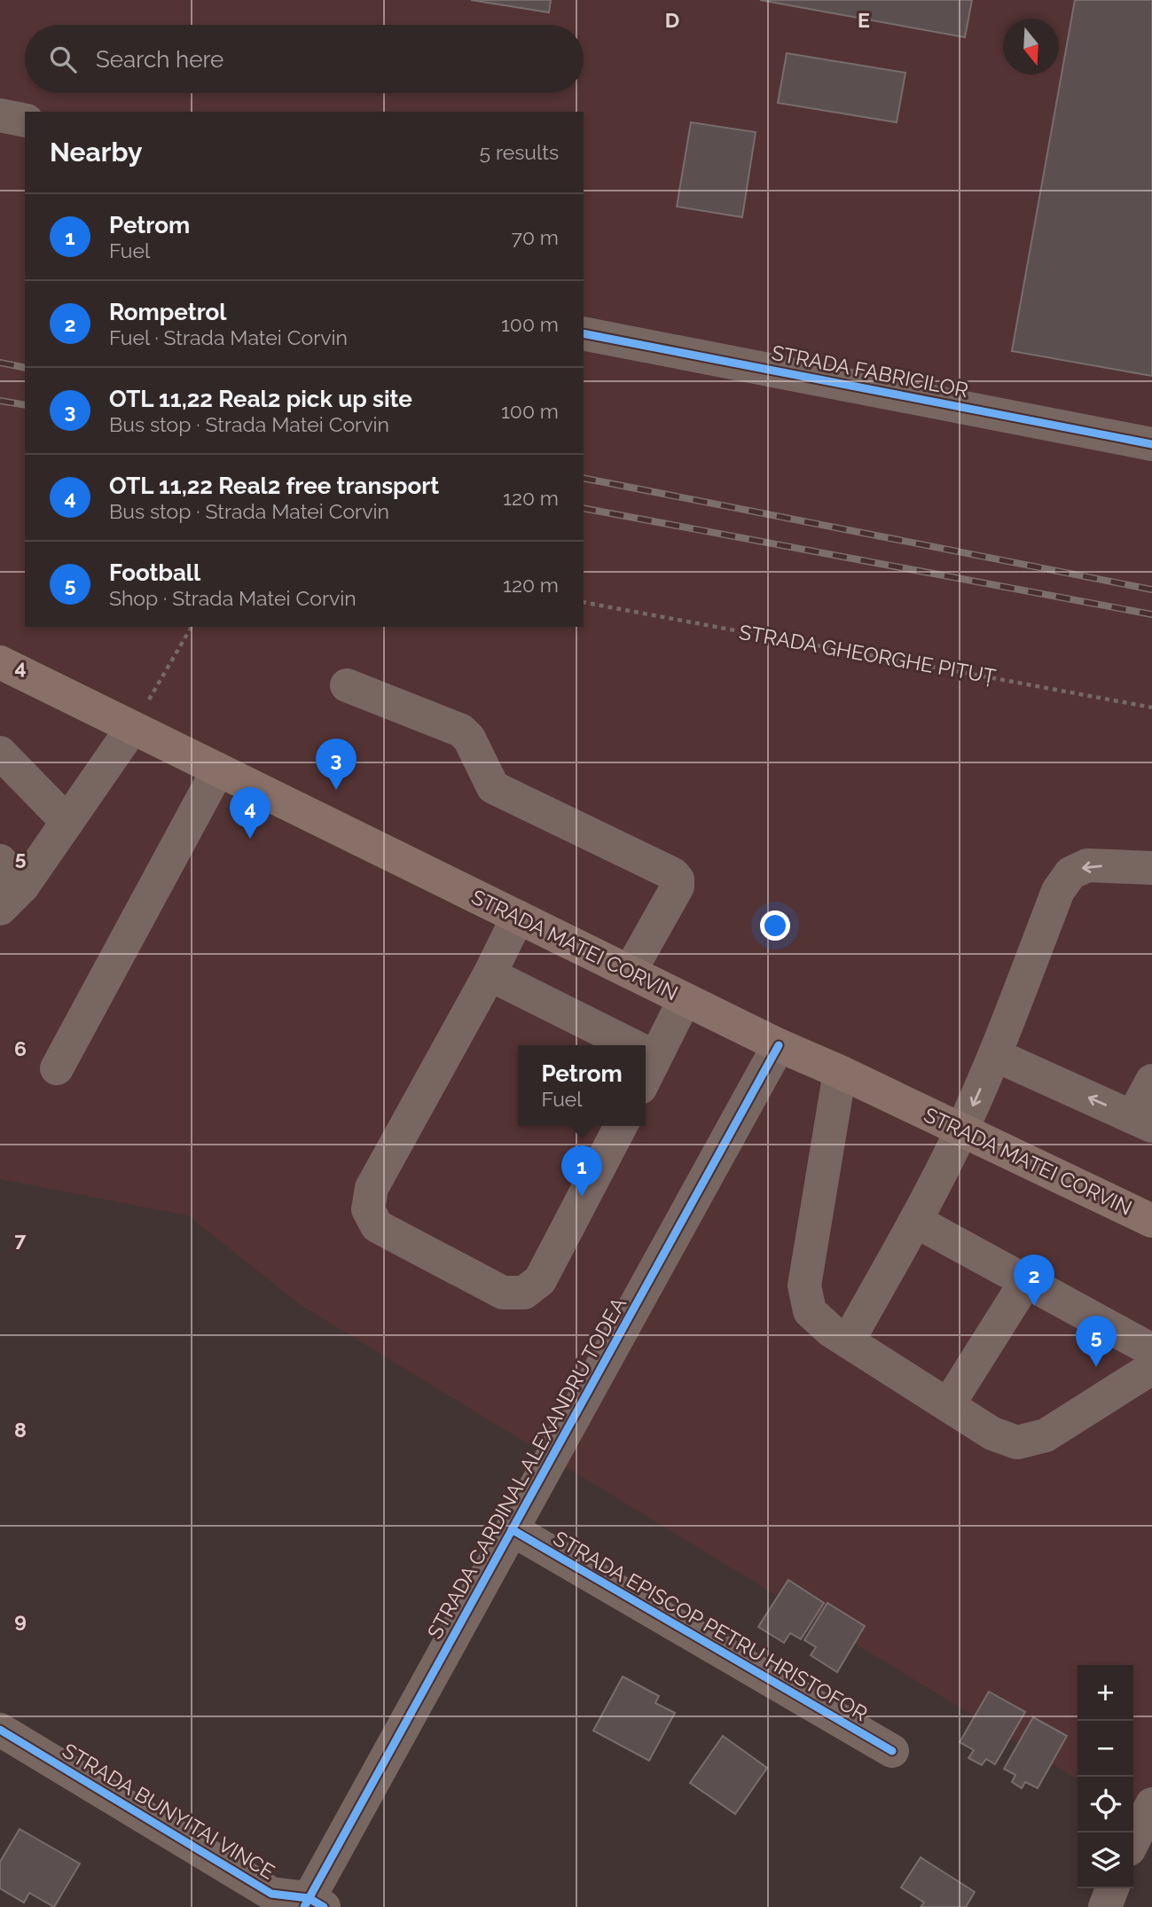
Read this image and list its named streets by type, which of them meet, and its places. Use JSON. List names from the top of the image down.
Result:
{
  "streets": {
    "main road": ["STRADA MATEI CORVIN"],
    "street": [
      "STRADA FABRICILOR",
      "STRADA CARDINAL ALEXANDRU TODEA",
      "STRADA EPISCOP PETRU HRISTOFOR",
      "STRADA BUNYITAI VINCE"
    ],
    "path": ["STRADA GHEORGHE PITUȚ"]
  },
  "crossings": [
    ["STRADA MATEI CORVIN", "STRADA CARDINAL ALEXANDRU TODEA"],
    ["STRADA CARDINAL ALEXANDRU TODEA", "STRADA EPISCOP PETRU HRISTOFOR"],
    ["STRADA CARDINAL ALEXANDRU TODEA", "STRADA BUNYITAI VINCE"]
  ],
  "north": "bottom",
  "page": {
    "search": "Search here",
    "heading": ["Nearby", "5 results"],
    "list": [
      {
        "mark": "1",
        "name": "Petrom",
        "note": "Fuel",
        "value": "70 m"
      },
      {
        "mark": "2",
        "name": "Rompetrol",
        "note": "Fuel · Strada Matei Corvin",
        "value": "100 m"
      },
      {
        "mark": "3",
        "name": "OTL 11,22 Real2 pick up site",
        "note": "Bus stop · Strada Matei Corvin",
        "value": "100 m"
      },
      {
        "mark": "4",
        "name": "OTL 11,22 Real2 free transport",
        "note": "Bus stop · Strada Matei Corvin",
        "value": "120 m"
      },
      {
        "mark": "5",
        "name": "Football",
        "note": "Shop · Strada Matei Corvin",
        "value": "120 m"
      }
    ],
    "pins": [
      "3",
      "4",
      "1",
      "2",
      "5"
    ],
    "popup": ["Petrom", "Fuel"],
    "map_buttons": ["+", "−"]
  },
  "grid": {
    "columns": ["D", "E"],
    "rows": [
      "4",
      "5",
      "6",
      "7",
      "8",
      "9"
    ]
  }
}
